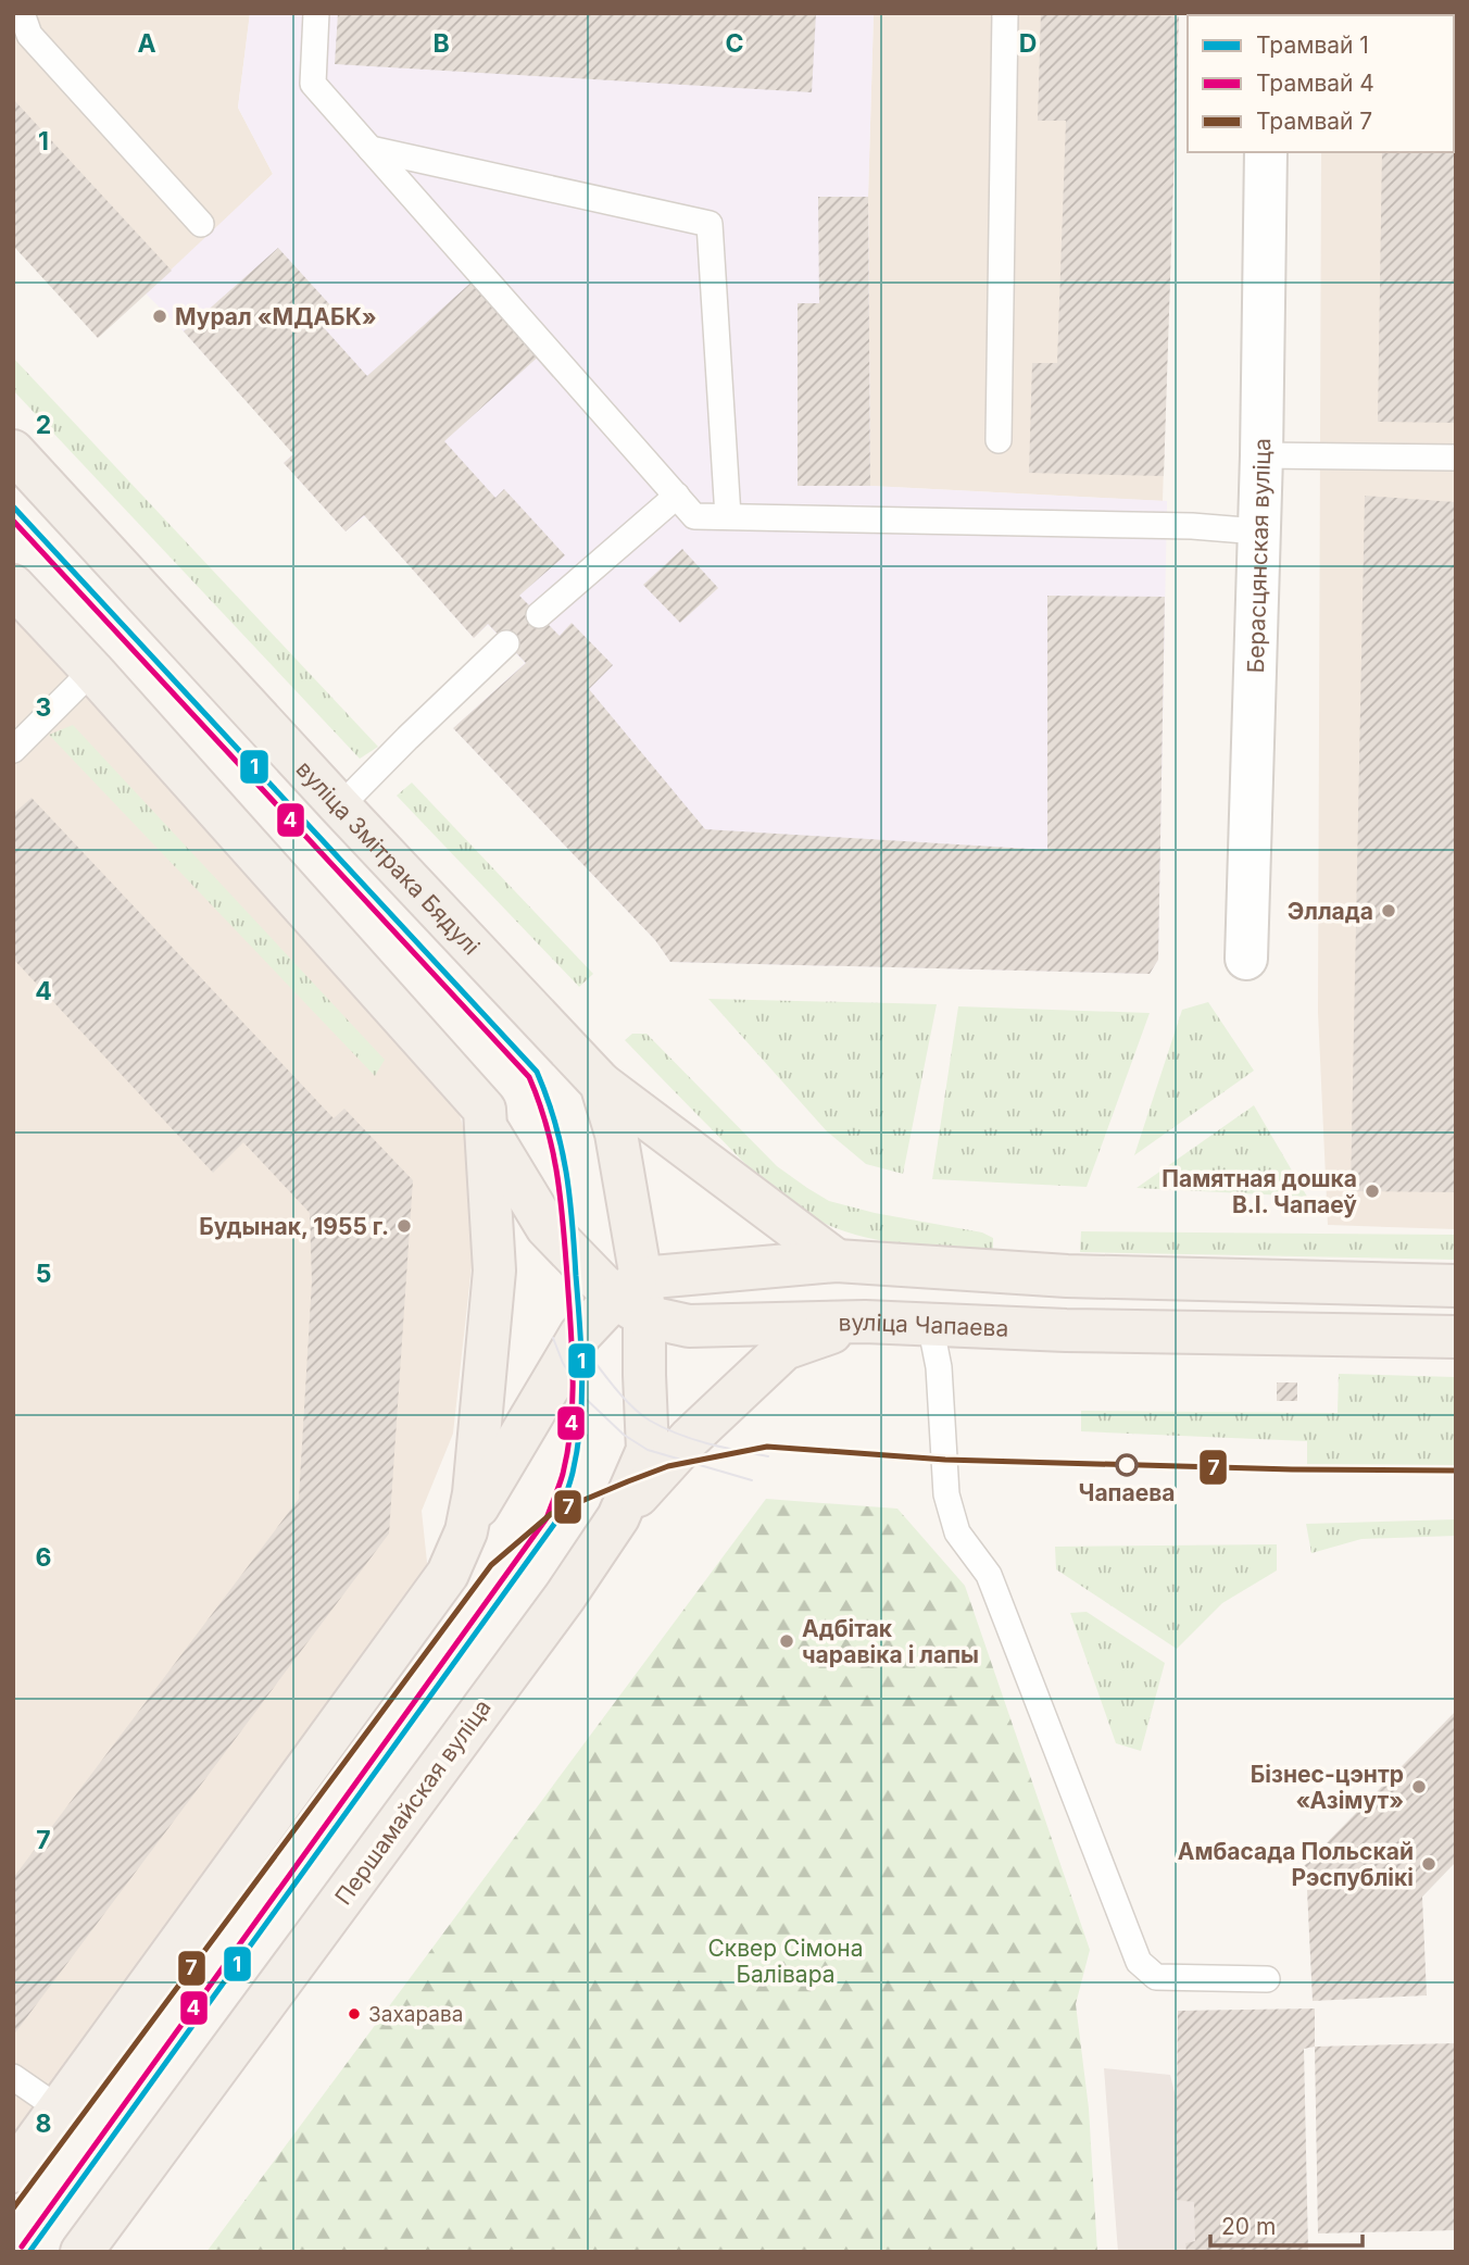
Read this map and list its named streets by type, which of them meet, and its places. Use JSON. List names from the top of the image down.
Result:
{
  "streets": {
    "main road": ["вуліца Змітрака Бядулі", "вуліца Чапаева", "Першамайская вуліца"],
    "street": ["Берасцянская вуліца"]
  },
  "crossings": [
    ["вуліца Змітрака Бядулі", "вуліца Чапаева"],
    ["вуліца Змітрака Бядулі", "Першамайская вуліца"],
    ["вуліца Чапаева", "Першамайская вуліца"]
  ],
  "parks": ["Сквер Сімона Балівара"],
  "places": [
    "Мурал «МДАБК»",
    "Эллада",
    "Памятная дошка В.І. Чапаеў",
    "Будынак, 1955 г.",
    "Чапаева",
    "Адбітак чаравіка і лапы",
    "Бізнес-цэнтр «Азімут»",
    "Амбасада Польскай Рэспублікі",
    "Захарава"
  ],
  "lines": ["tram line 1", "tram line 4", "tram line 7"],
  "legend": ["Трамвай 1", "Трамвай 4", "Трамвай 7"],
  "scale_bar": "20 m",
  "grid": {
    "columns": [
      "A",
      "B",
      "C",
      "D"
    ],
    "rows": [
      "1",
      "2",
      "3",
      "4",
      "5",
      "6",
      "7",
      "8"
    ]
  }
}
